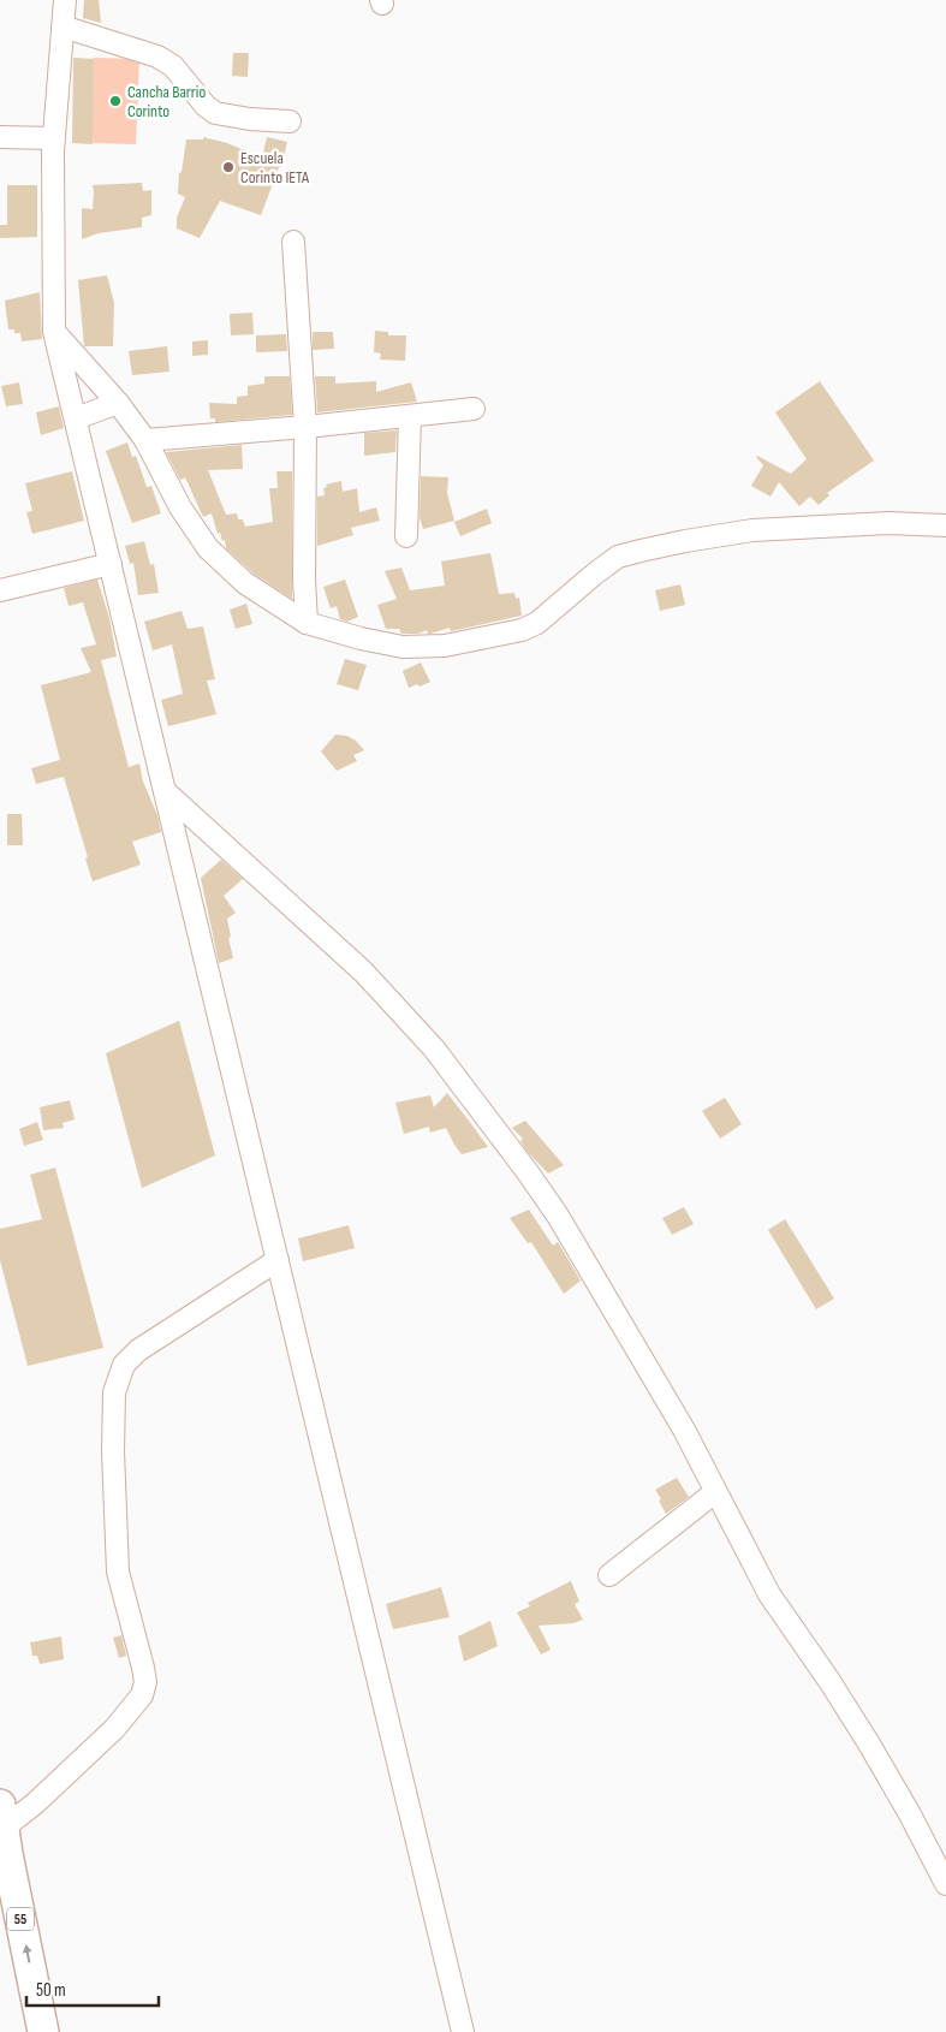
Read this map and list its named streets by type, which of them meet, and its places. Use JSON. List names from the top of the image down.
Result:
{
  "streets": {
    "highway": ["55"]
  },
  "places": ["Cancha Barrio Corinto", "Escuela Corinto IETA"],
  "scale_bar": "50 m"
}
